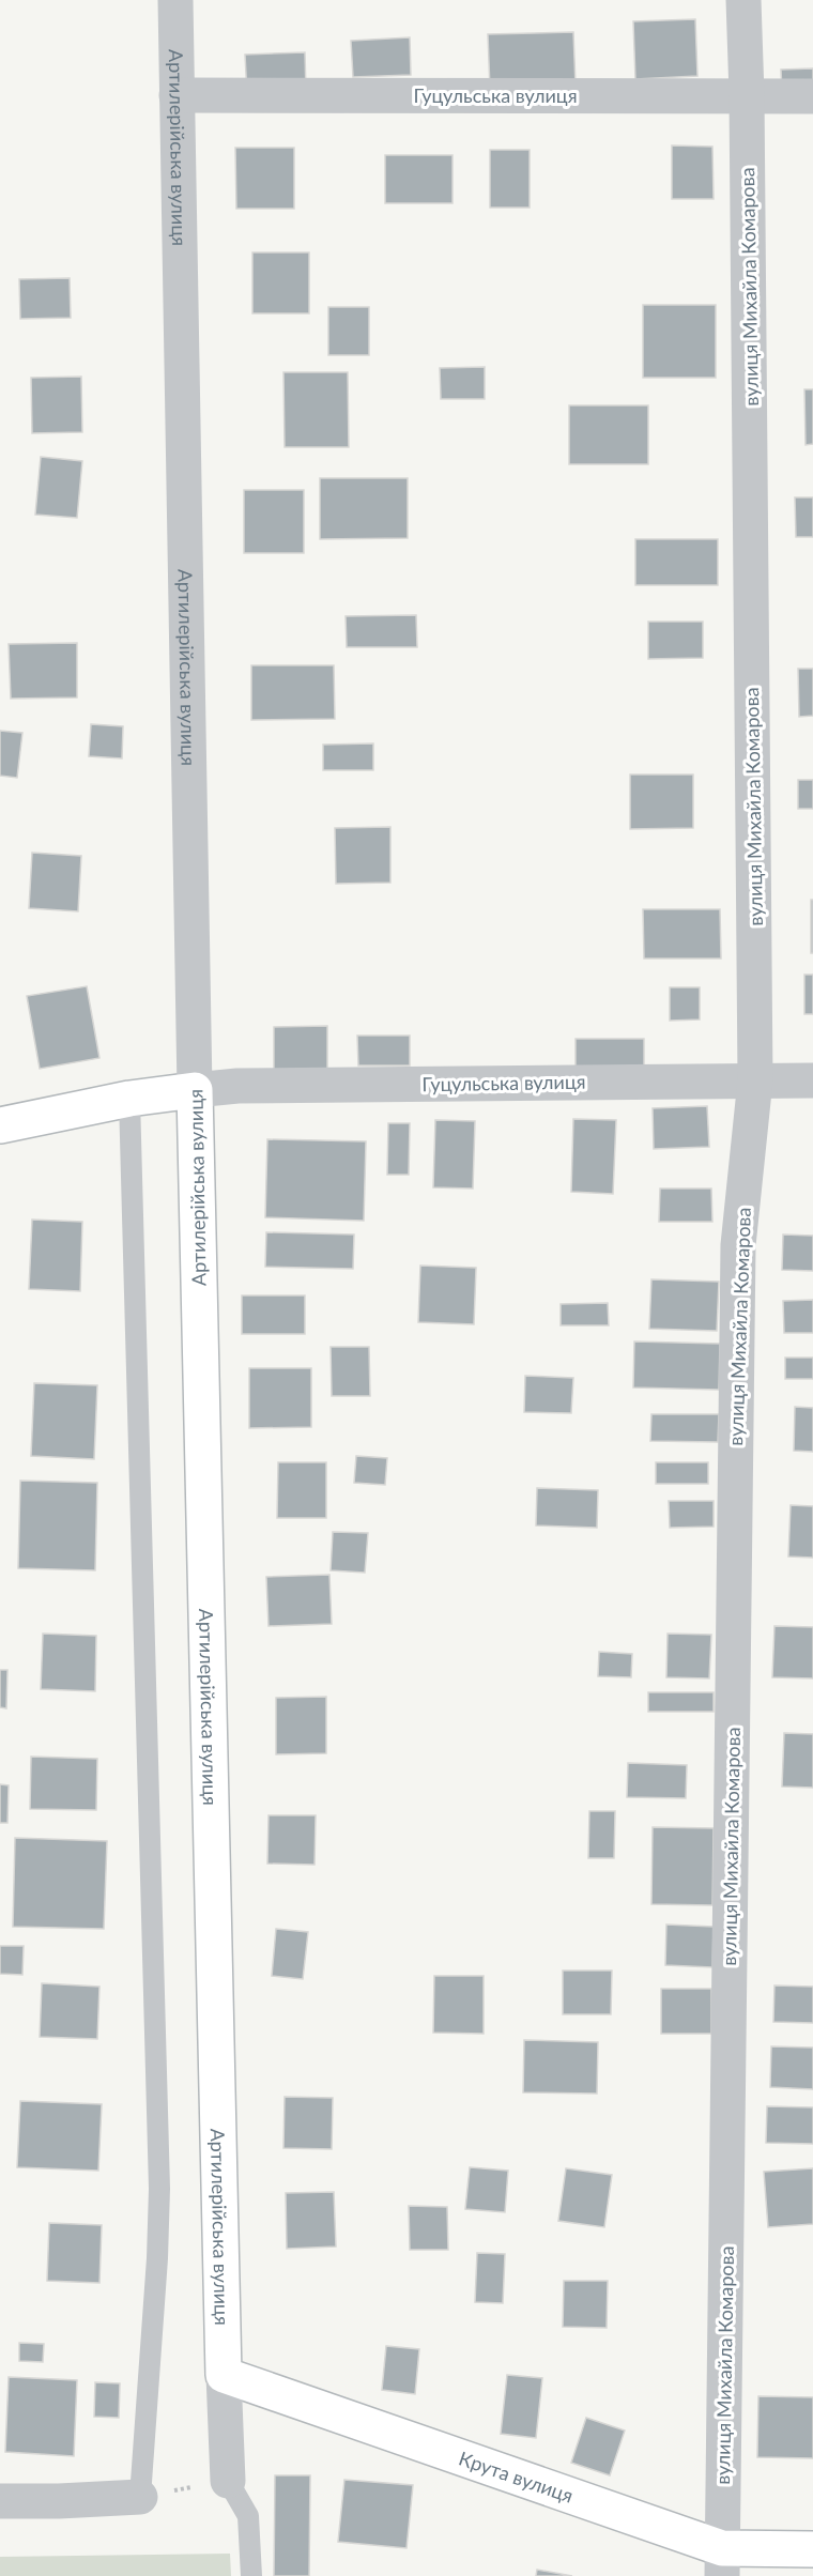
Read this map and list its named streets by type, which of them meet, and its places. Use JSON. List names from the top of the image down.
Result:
{
  "streets": {
    "street": [
      "Гуцульська вулиця",
      "Артилерійська вулиця",
      "вулиця Михайла Комарова",
      "Крута вулиця"
    ]
  },
  "crossings": [
    ["Гуцульська вулиця", "Артилерійська вулиця"],
    ["Гуцульська вулиця", "вулиця Михайла Комарова"],
    ["Артилерійська вулиця", "Крута вулиця"],
    ["вулиця Михайла Комарова", "Крута вулиця"]
  ]
}
